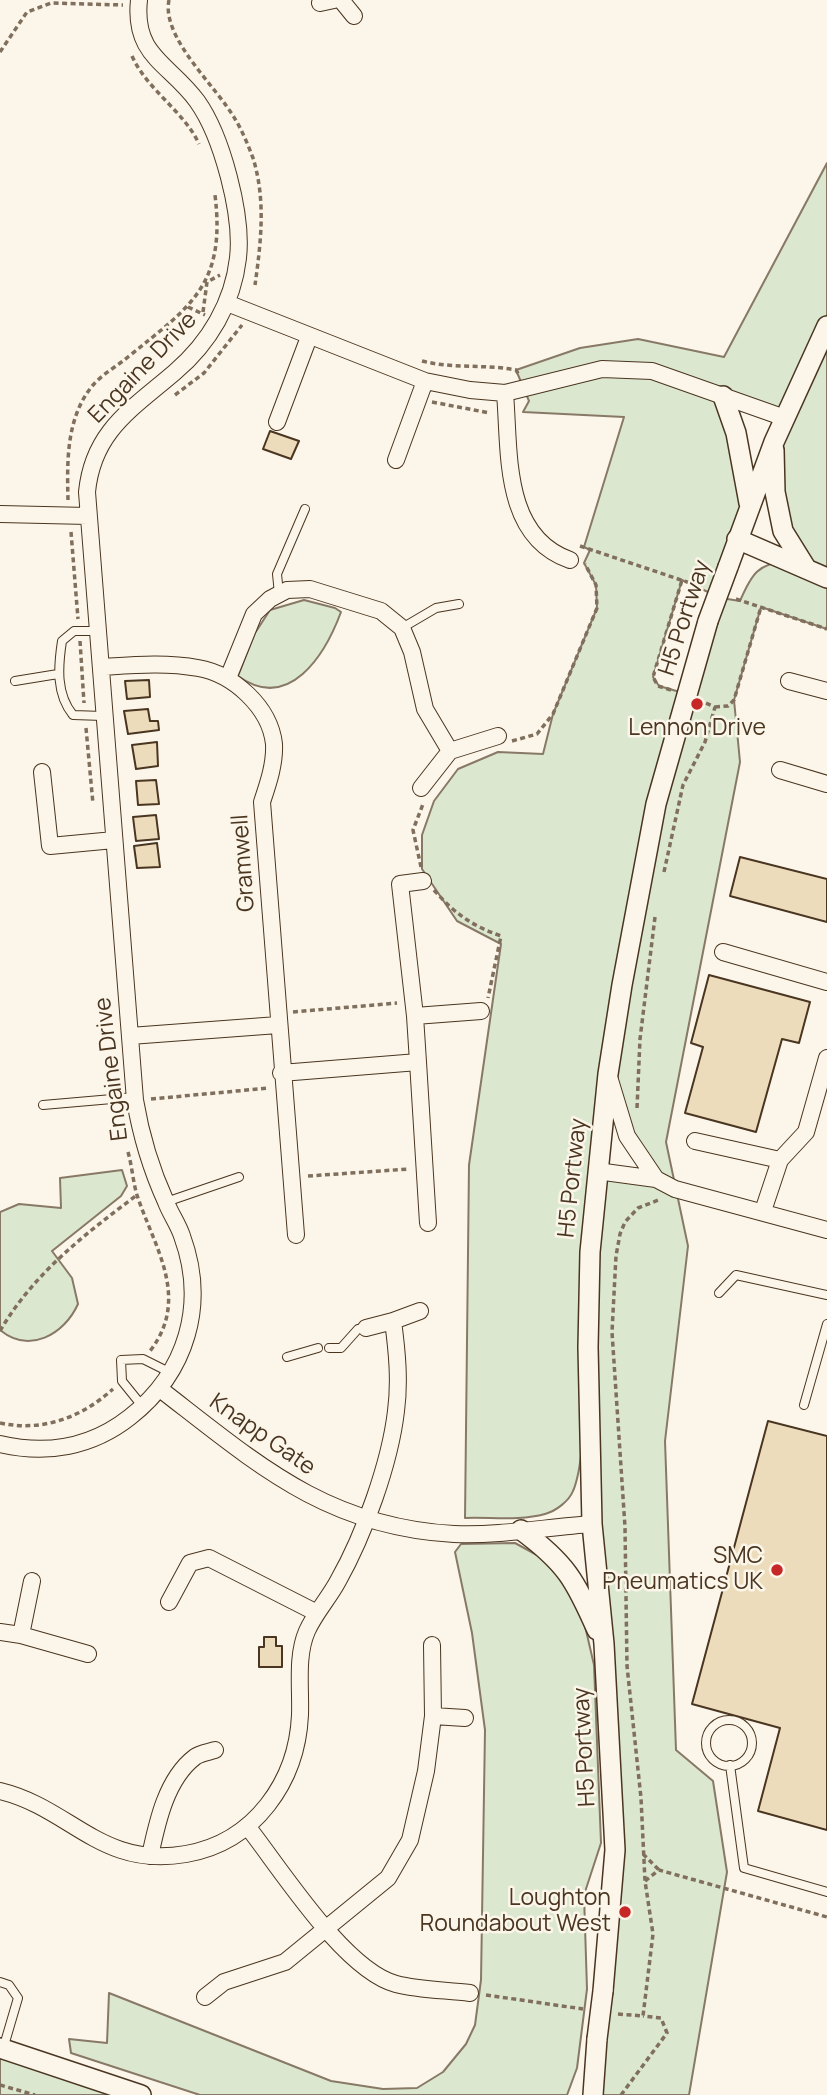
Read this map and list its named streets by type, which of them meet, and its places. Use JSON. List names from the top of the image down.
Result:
{
  "streets": {
    "street": [
      "Engaine Drive",
      "H5 Portway",
      "Gramwell",
      "Knapp Gate"
    ]
  },
  "crossings": [
    ["Engaine Drive", "Gramwell"],
    ["Engaine Drive", "Knapp Gate"],
    ["H5 Portway", "Knapp Gate"]
  ],
  "places": ["Lennon Drive", "SMC Pneumatics UK", "Loughton Roundabout West"]
}
